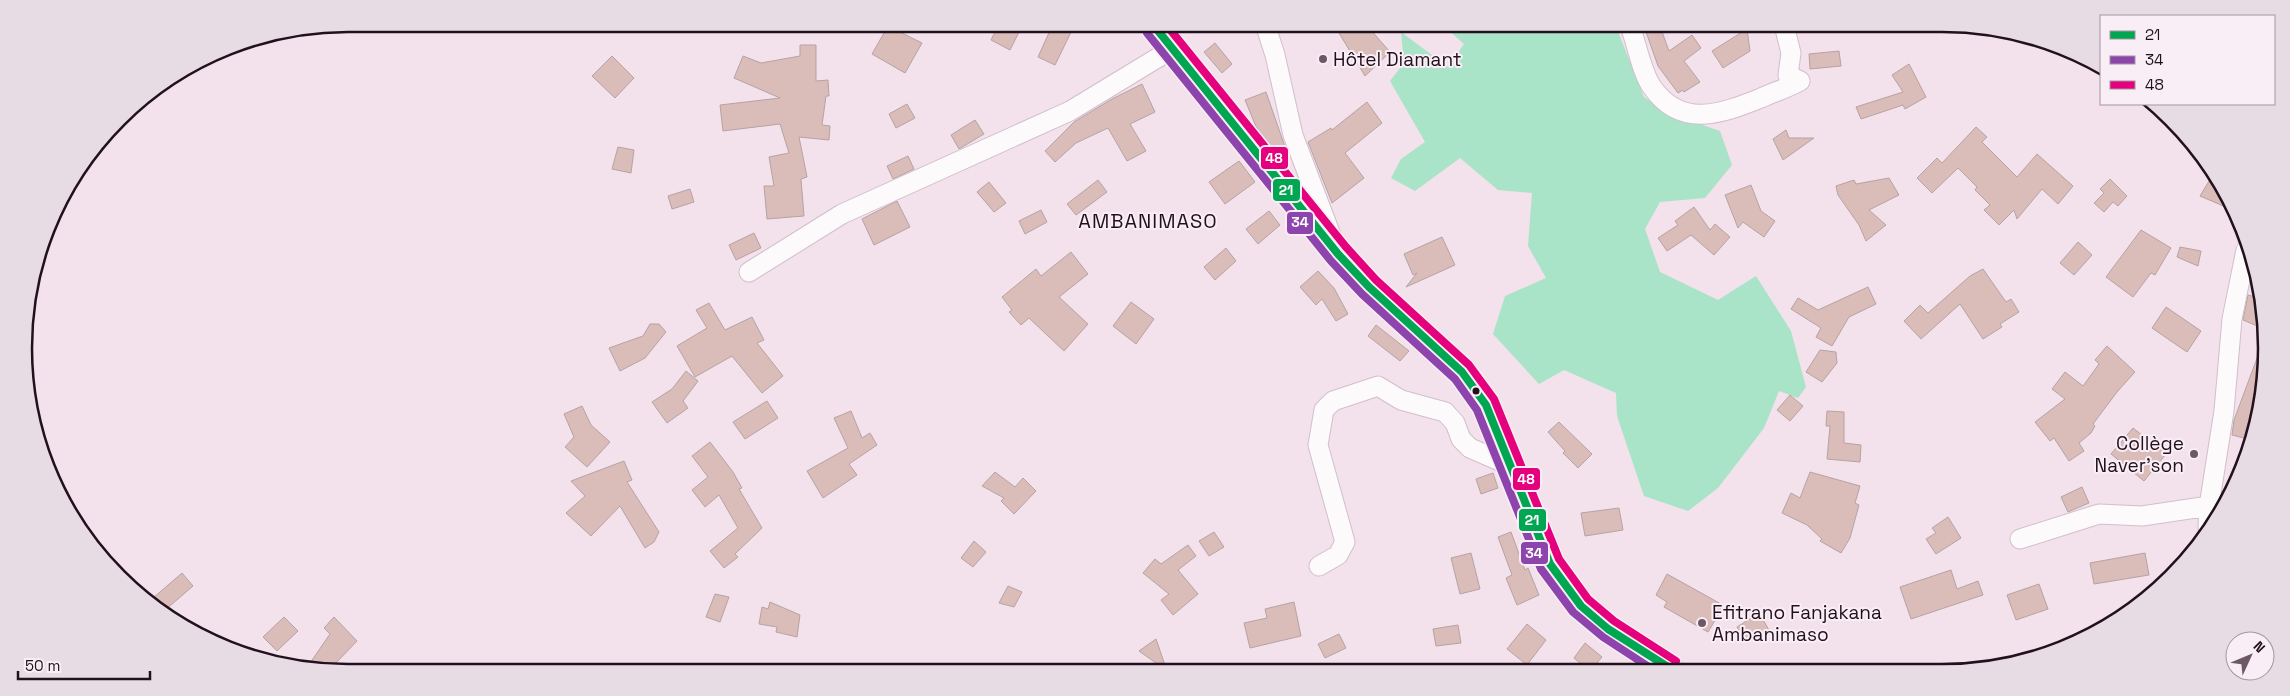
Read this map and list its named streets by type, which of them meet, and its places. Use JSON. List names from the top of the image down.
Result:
{
  "districts": ["AMBANIMASO"],
  "places": ["Hôtel Diamant", "Collège Naver'son", "Efitrano Fanjakana Ambanimaso"],
  "lines": ["transit line 21", "transit line 48", "transit line 34"],
  "legend": ["21", "34", "48"],
  "scale_bar": "50 m",
  "north": "top right"
}
